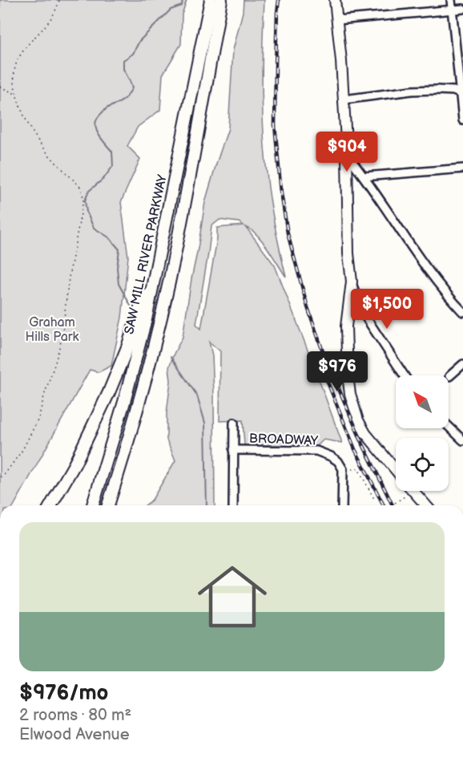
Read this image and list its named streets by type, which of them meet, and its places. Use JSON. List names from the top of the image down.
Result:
{
  "streets": {
    "highway": ["SAW MILL RIVER PARKWAY"],
    "street": ["BROADWAY"]
  },
  "parks": ["Graham Hills Park"],
  "north": "top left",
  "page": {
    "price": ["$904", "$1,500", "$976"],
    "list": [
      {
        "name": "$976/mo",
        "note": "2 rooms · 80 m² · Elwood Avenue"
      }
    ]
  }
}
